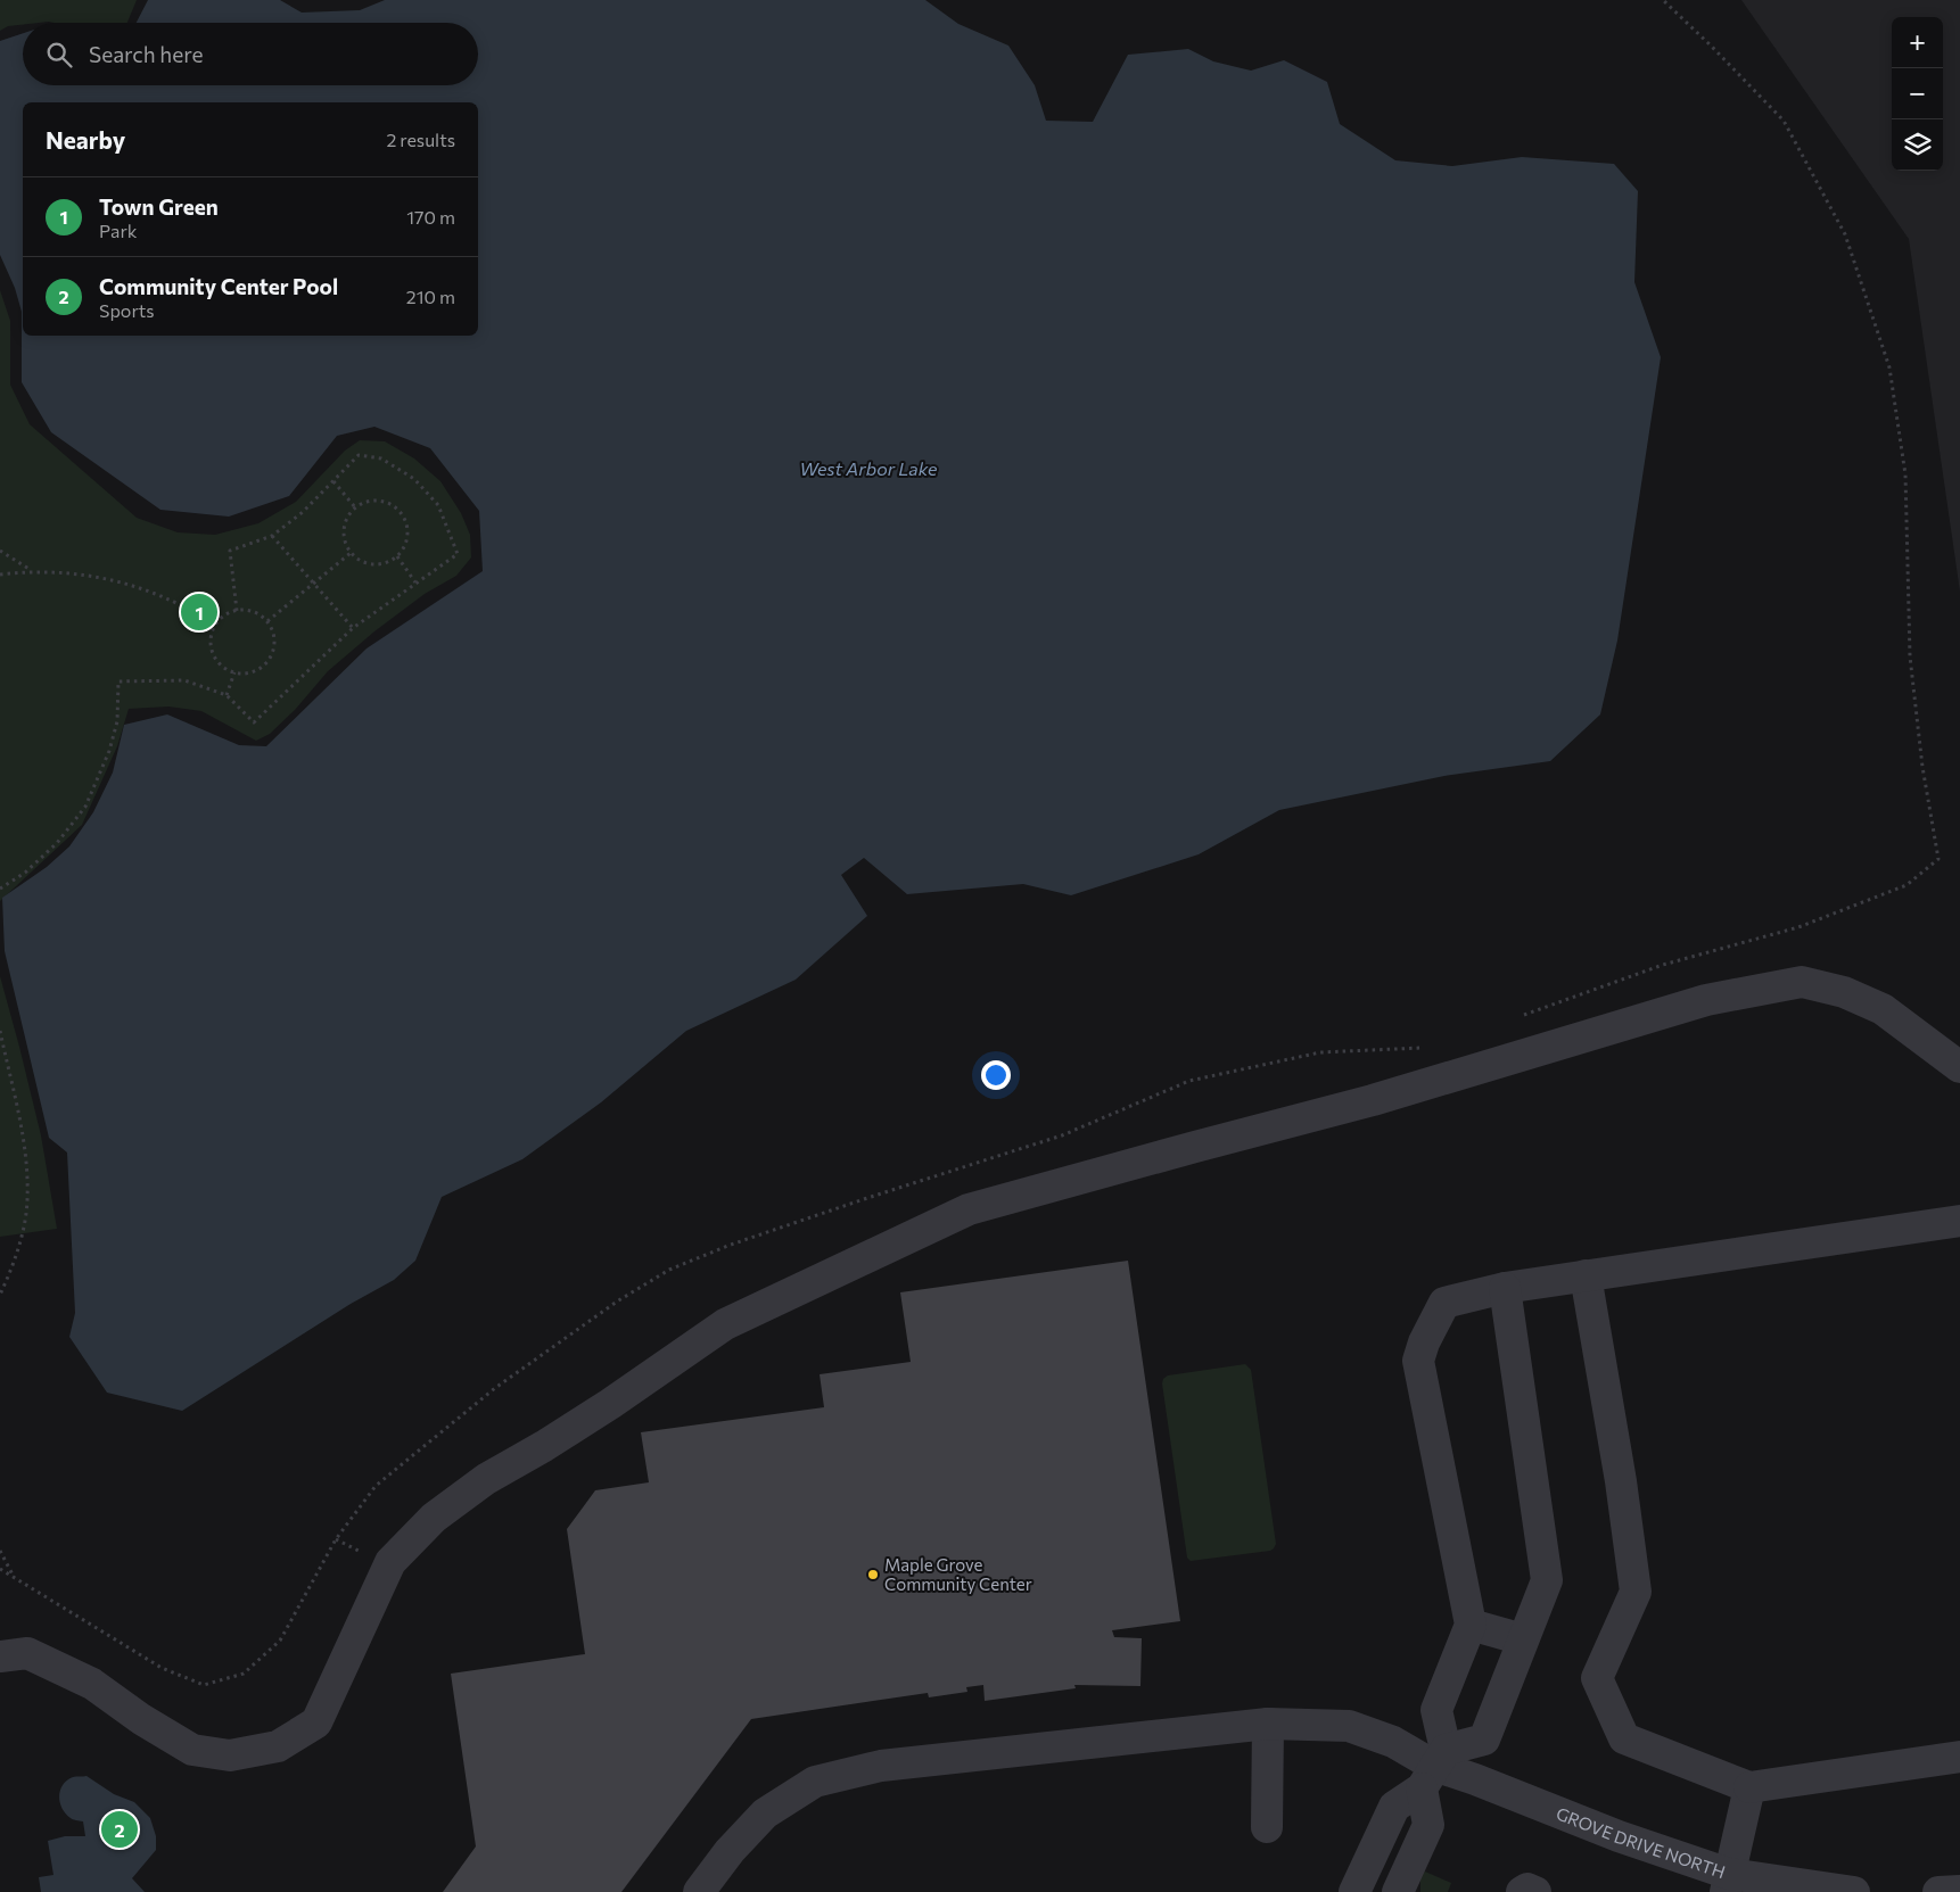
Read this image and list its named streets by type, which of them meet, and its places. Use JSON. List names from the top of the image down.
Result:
{
  "streets": {
    "street": ["GROVE DRIVE NORTH"]
  },
  "water": ["West Arbor Lake"],
  "places": ["Maple Grove Community Center"],
  "page": {
    "map_buttons": ["+", "−"],
    "search": "Search here",
    "heading": ["Nearby", "2 results"],
    "list": [
      {
        "mark": "1",
        "name": "Town Green",
        "note": "Park",
        "value": "170 m"
      },
      {
        "mark": "2",
        "name": "Community Center Pool",
        "note": "Sports",
        "value": "210 m"
      }
    ],
    "pins": ["1", "2"]
  }
}
